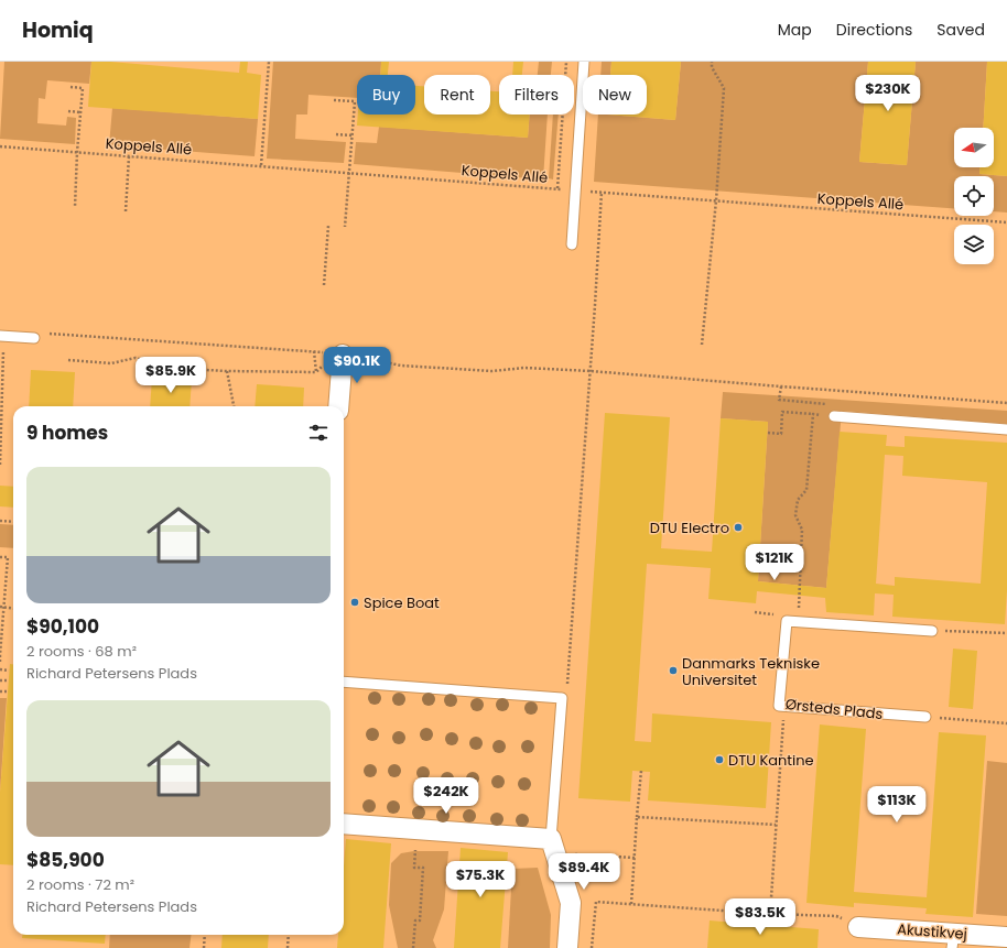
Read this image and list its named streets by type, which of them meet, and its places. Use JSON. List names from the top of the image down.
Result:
{
  "streets": {
    "street": ["Akustikvej"],
    "lane": ["Ørsteds Plads"],
    "path": ["Koppels Allé"]
  },
  "places": [
    "DTU Electro",
    "Spice Boat",
    "Danmarks Tekniske Universitet",
    "DTU Kantine"
  ],
  "north": "left",
  "page": {
    "header": "Homiq",
    "nav": ["Map", "Directions", "Saved"],
    "price": [
      "$230K",
      "$90.1K",
      "$85.9K",
      "$121K",
      "$242K",
      "$113K",
      "$89.4K",
      "$75.3K",
      "$83.5K"
    ],
    "chip": [
      "Buy",
      "Rent",
      "Filters",
      "New"
    ],
    "heading": "9 homes",
    "list": [
      {
        "name": "$90,100",
        "note": "2 rooms · 68 m² · Richard Petersens Plads"
      },
      {
        "name": "$85,900",
        "note": "2 rooms · 72 m² · Richard Petersens Plads"
      }
    ]
  }
}
